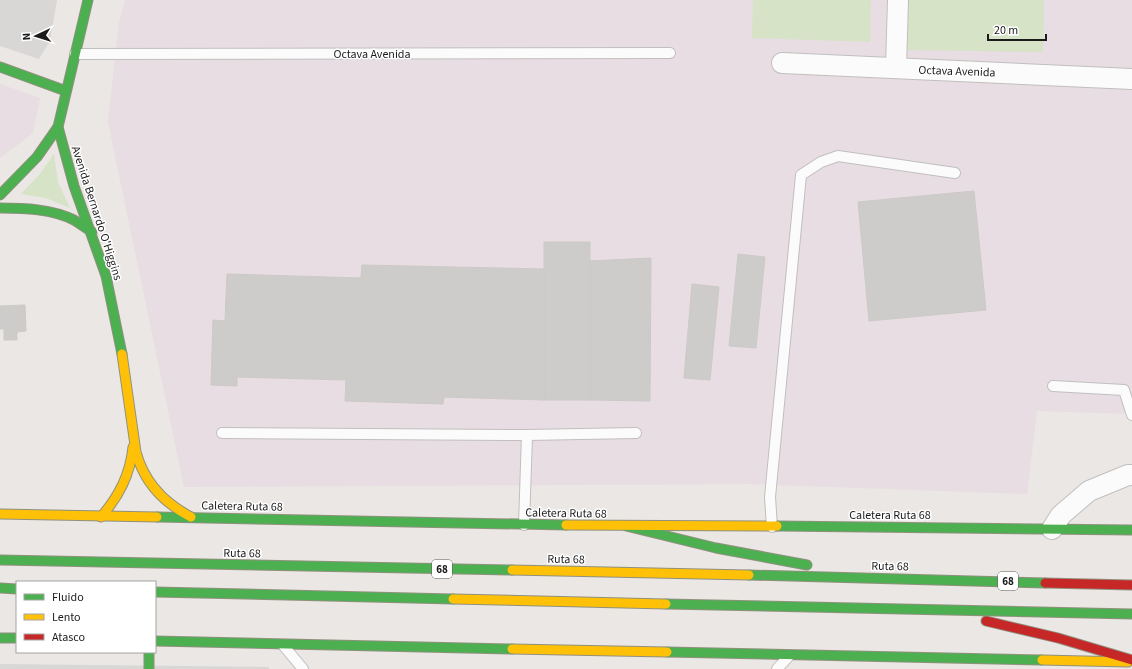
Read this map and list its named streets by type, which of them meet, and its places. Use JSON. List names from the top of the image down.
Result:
{
  "streets": {
    "main road": [
      "Avenida Bernardo O'Higgins",
      "Caletera Ruta 68",
      "Ruta 68",
      "68"
    ],
    "street": ["Octava Avenida"]
  },
  "crossings": [
    ["Octava Avenida", "Avenida Bernardo O'Higgins"],
    ["Avenida Bernardo O'Higgins", "Caletera Ruta 68"]
  ],
  "legend": ["Fluido", "Lento", "Atasco"],
  "scale_bar": "20 m",
  "north": "left"
}
